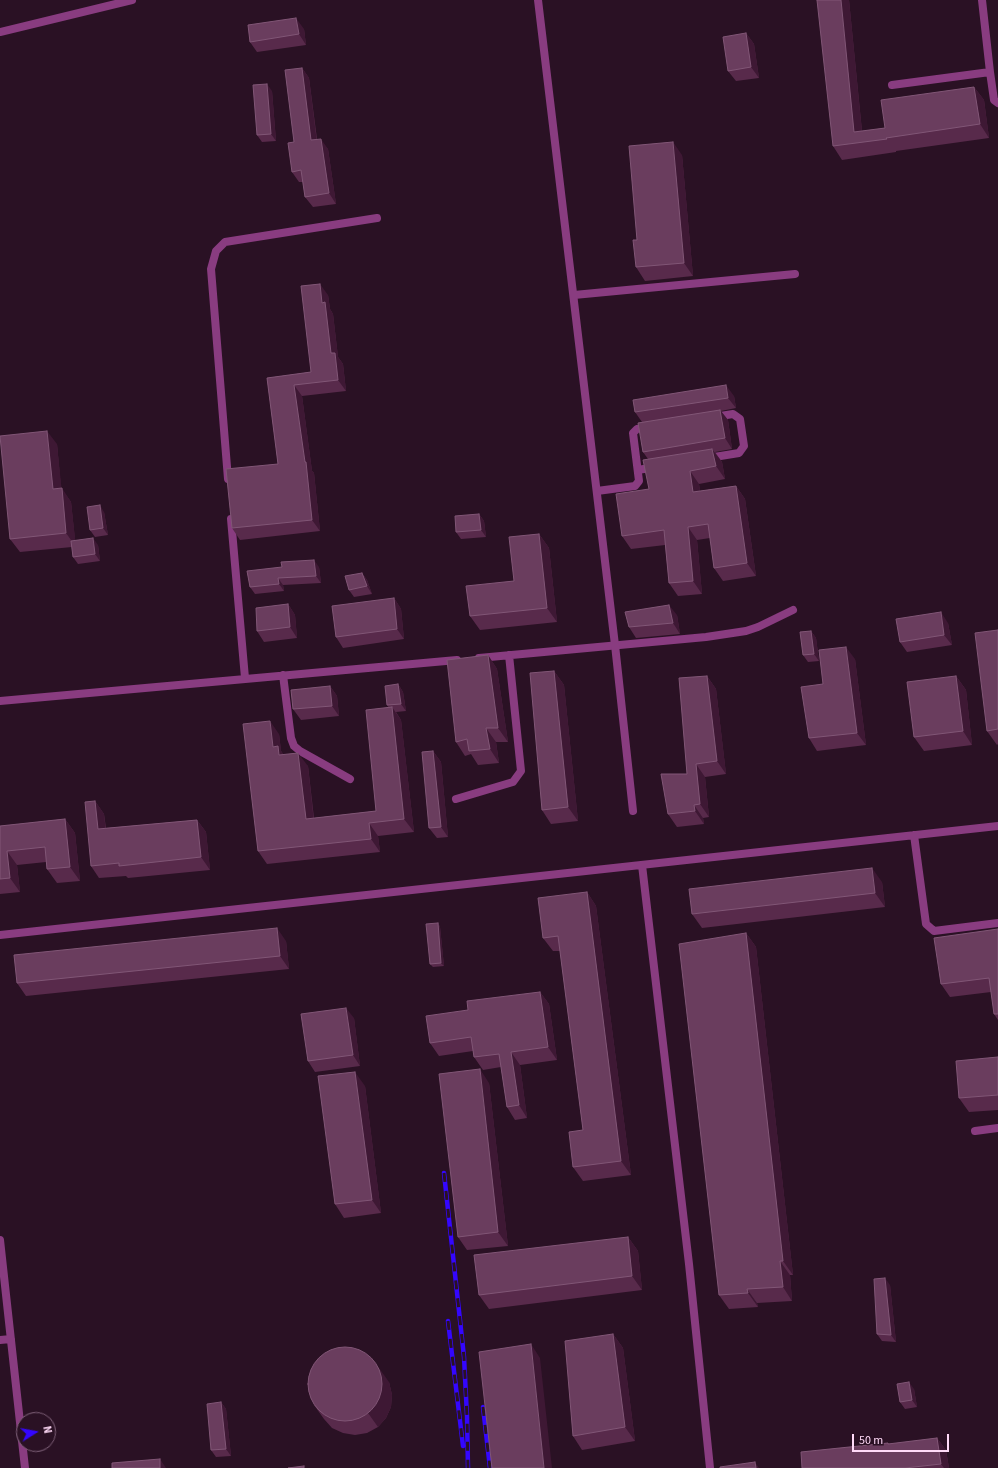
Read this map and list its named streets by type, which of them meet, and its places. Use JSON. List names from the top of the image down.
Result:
{
  "scale_bar": "50 m",
  "north": "right"
}
